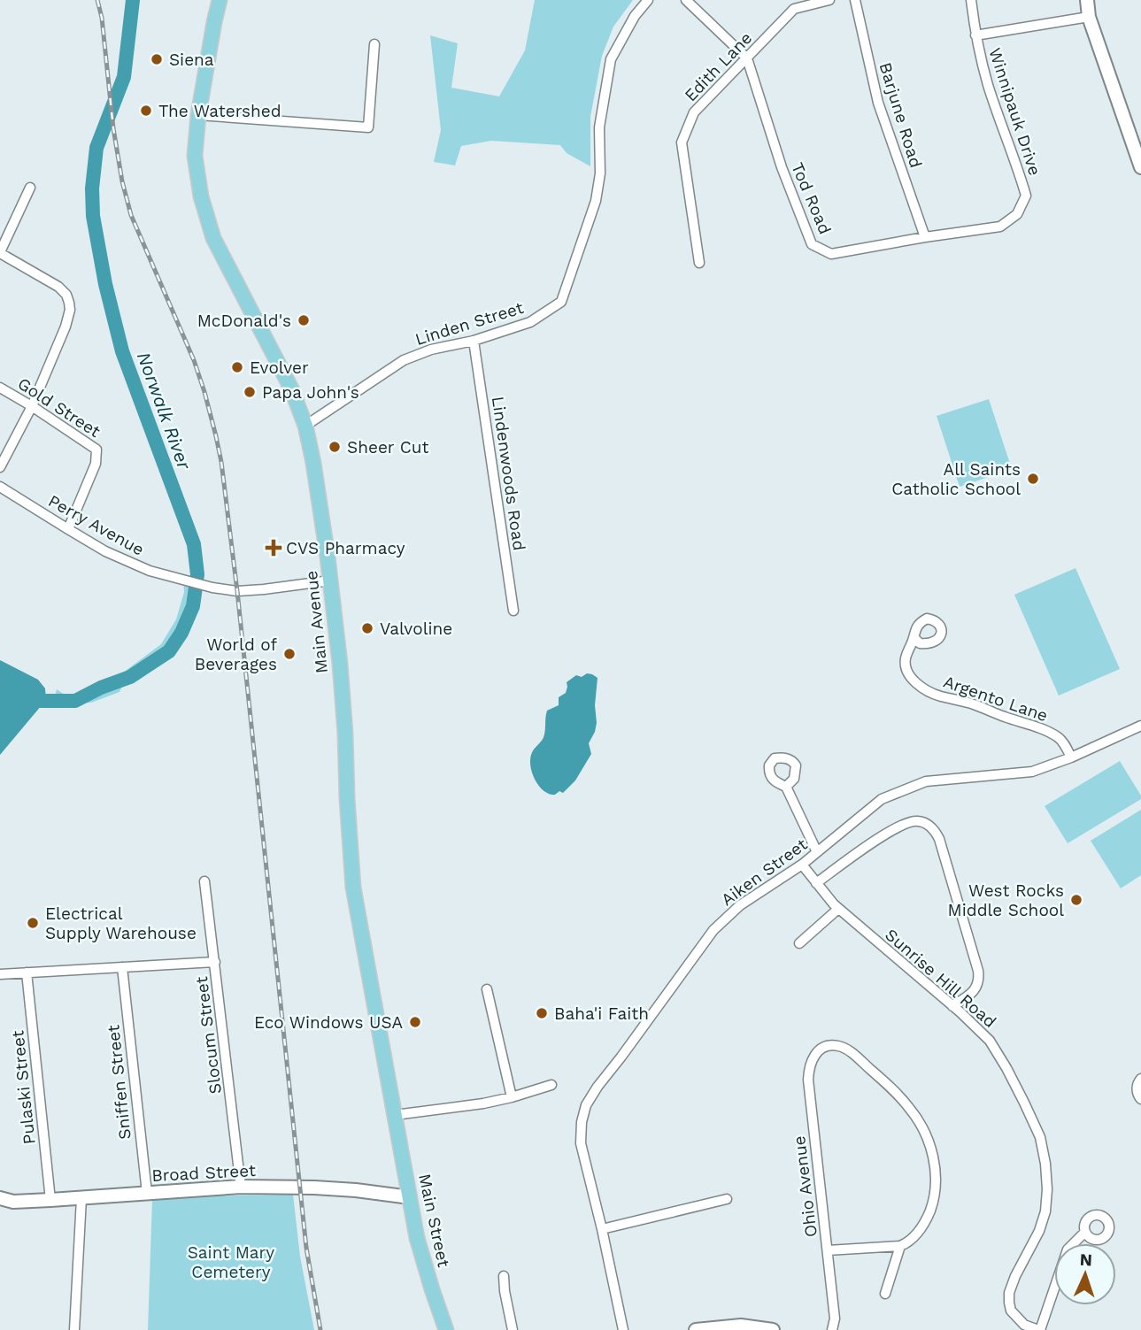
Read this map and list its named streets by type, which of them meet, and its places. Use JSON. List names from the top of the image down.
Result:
{
  "streets": {
    "main road": ["Main Avenue", "Main Street"],
    "street": [
      "Edith Lane",
      "Winnipauk Drive",
      "Barjune Road",
      "Tod Road",
      "Linden Street",
      "Gold Street",
      "Lindenwoods Road",
      "Perry Avenue",
      "Argento Lane",
      "Aiken Street",
      "Sunrise Hill Road",
      "Slocum Street",
      "Sniffen Street",
      "Pulaski Street",
      "Broad Street",
      "Ohio Avenue"
    ]
  },
  "crossings": [
    ["Edith Lane", "Tod Road"],
    ["Winnipauk Drive", "Tod Road"],
    ["Barjune Road", "Tod Road"],
    ["Linden Street", "Lindenwoods Road"],
    ["Linden Street", "Main Avenue"],
    ["Gold Street", "Perry Avenue"],
    ["Perry Avenue", "Main Avenue"],
    ["Main Avenue", "Main Street"],
    ["Argento Lane", "Aiken Street"],
    ["Aiken Street", "Sunrise Hill Road"],
    ["Slocum Street", "Broad Street"],
    ["Sniffen Street", "Broad Street"],
    ["Pulaski Street", "Broad Street"],
    ["Broad Street", "Main Street"]
  ],
  "water": ["Norwalk River"],
  "parks": ["Saint Mary Cemetery"],
  "places": {
    "other": [
      "Siena",
      "The Watershed",
      "McDonald's",
      "Evolver",
      "Papa John's",
      "Sheer Cut",
      "All Saints Catholic School",
      "Valvoline",
      "World of Beverages",
      "West Rocks Middle School",
      "Electrical Supply Warehouse",
      "Baha'i Faith",
      "Eco Windows USA"
    ],
    "health": ["CVS Pharmacy"]
  },
  "north": "top"
}
